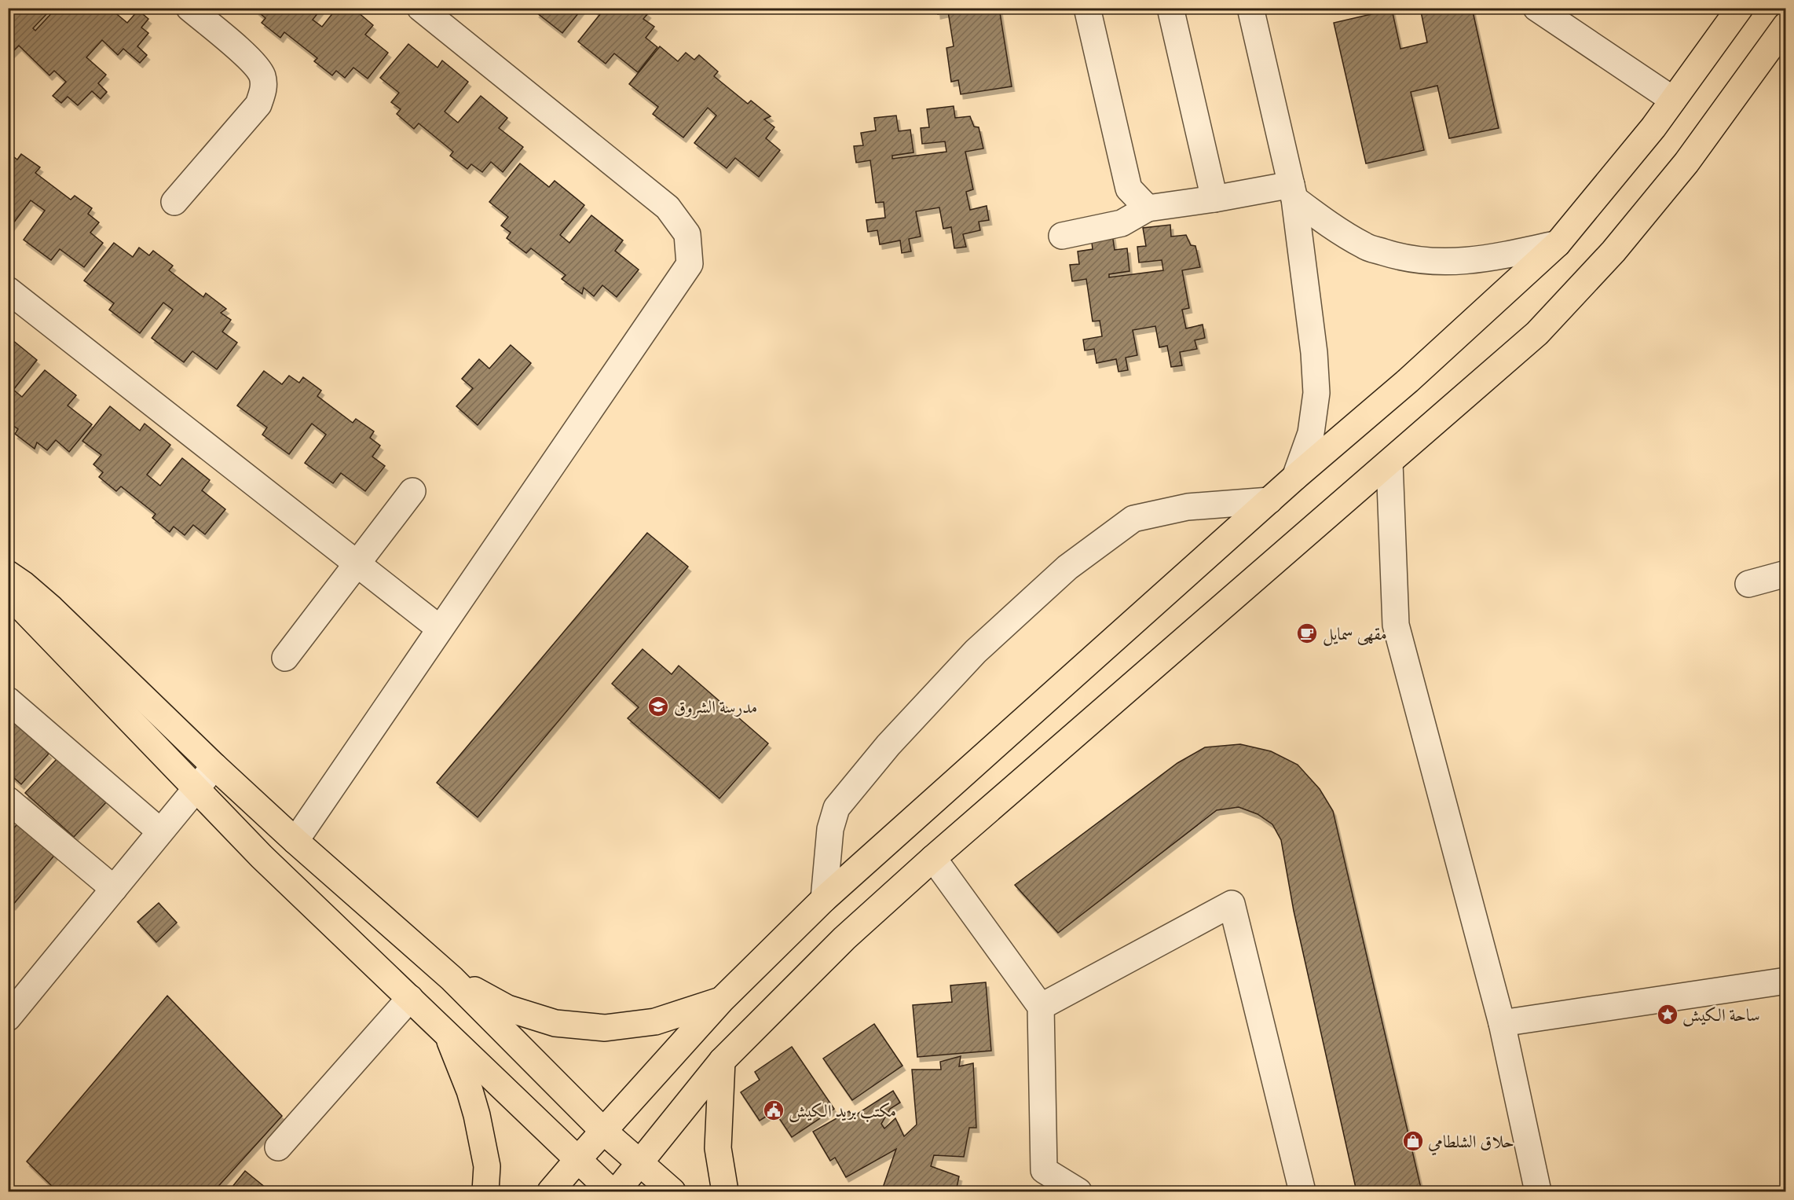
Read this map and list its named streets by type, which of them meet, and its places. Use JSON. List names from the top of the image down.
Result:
{
  "places": {
    "cafe": ["مقهى سمايل"],
    "school or university": ["مدرسة الشروق"],
    "place": ["ساحة الكيش"],
    "public building": ["مكتب بريد الكيش"],
    "shop": ["حلاق الشلطامي"]
  }
}
